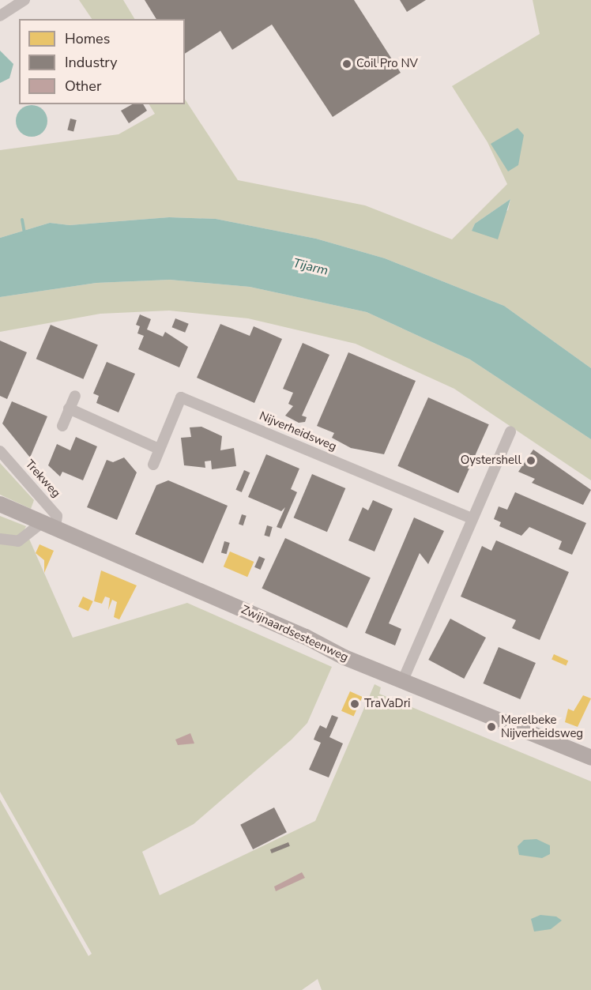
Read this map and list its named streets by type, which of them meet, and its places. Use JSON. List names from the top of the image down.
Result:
{
  "streets": {
    "main road": ["Zwijnaardsesteenweg"],
    "street": ["Nijverheidsweg", "Trekweg"]
  },
  "crossings": [
    ["Trekweg", "Zwijnaardsesteenweg"]
  ],
  "water": ["Tijarm"],
  "places": [
    "Coil Pro NV",
    "Oystershell",
    "TraVaDri",
    "Merelbeke Nijverheidsweg"
  ],
  "legend": ["Homes", "Industry", "Other"]
}
